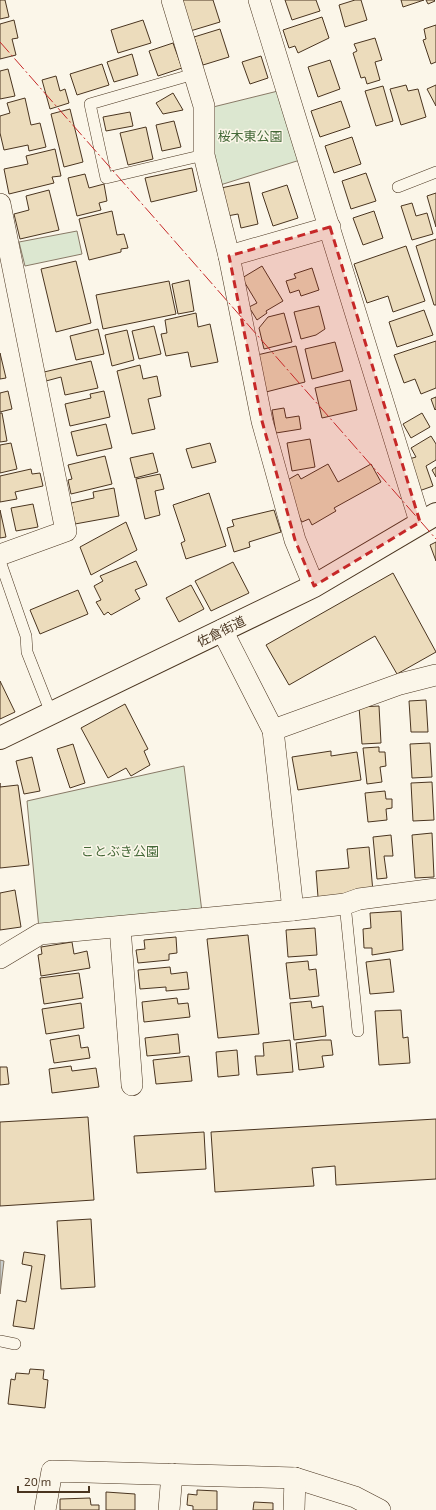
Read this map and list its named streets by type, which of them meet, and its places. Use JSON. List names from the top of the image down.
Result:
{
  "streets": {
    "highway": ["佐倉街道"]
  },
  "parks": ["桜木東公園", "ことぶき公園"],
  "scale_bar": "20 m"
}
